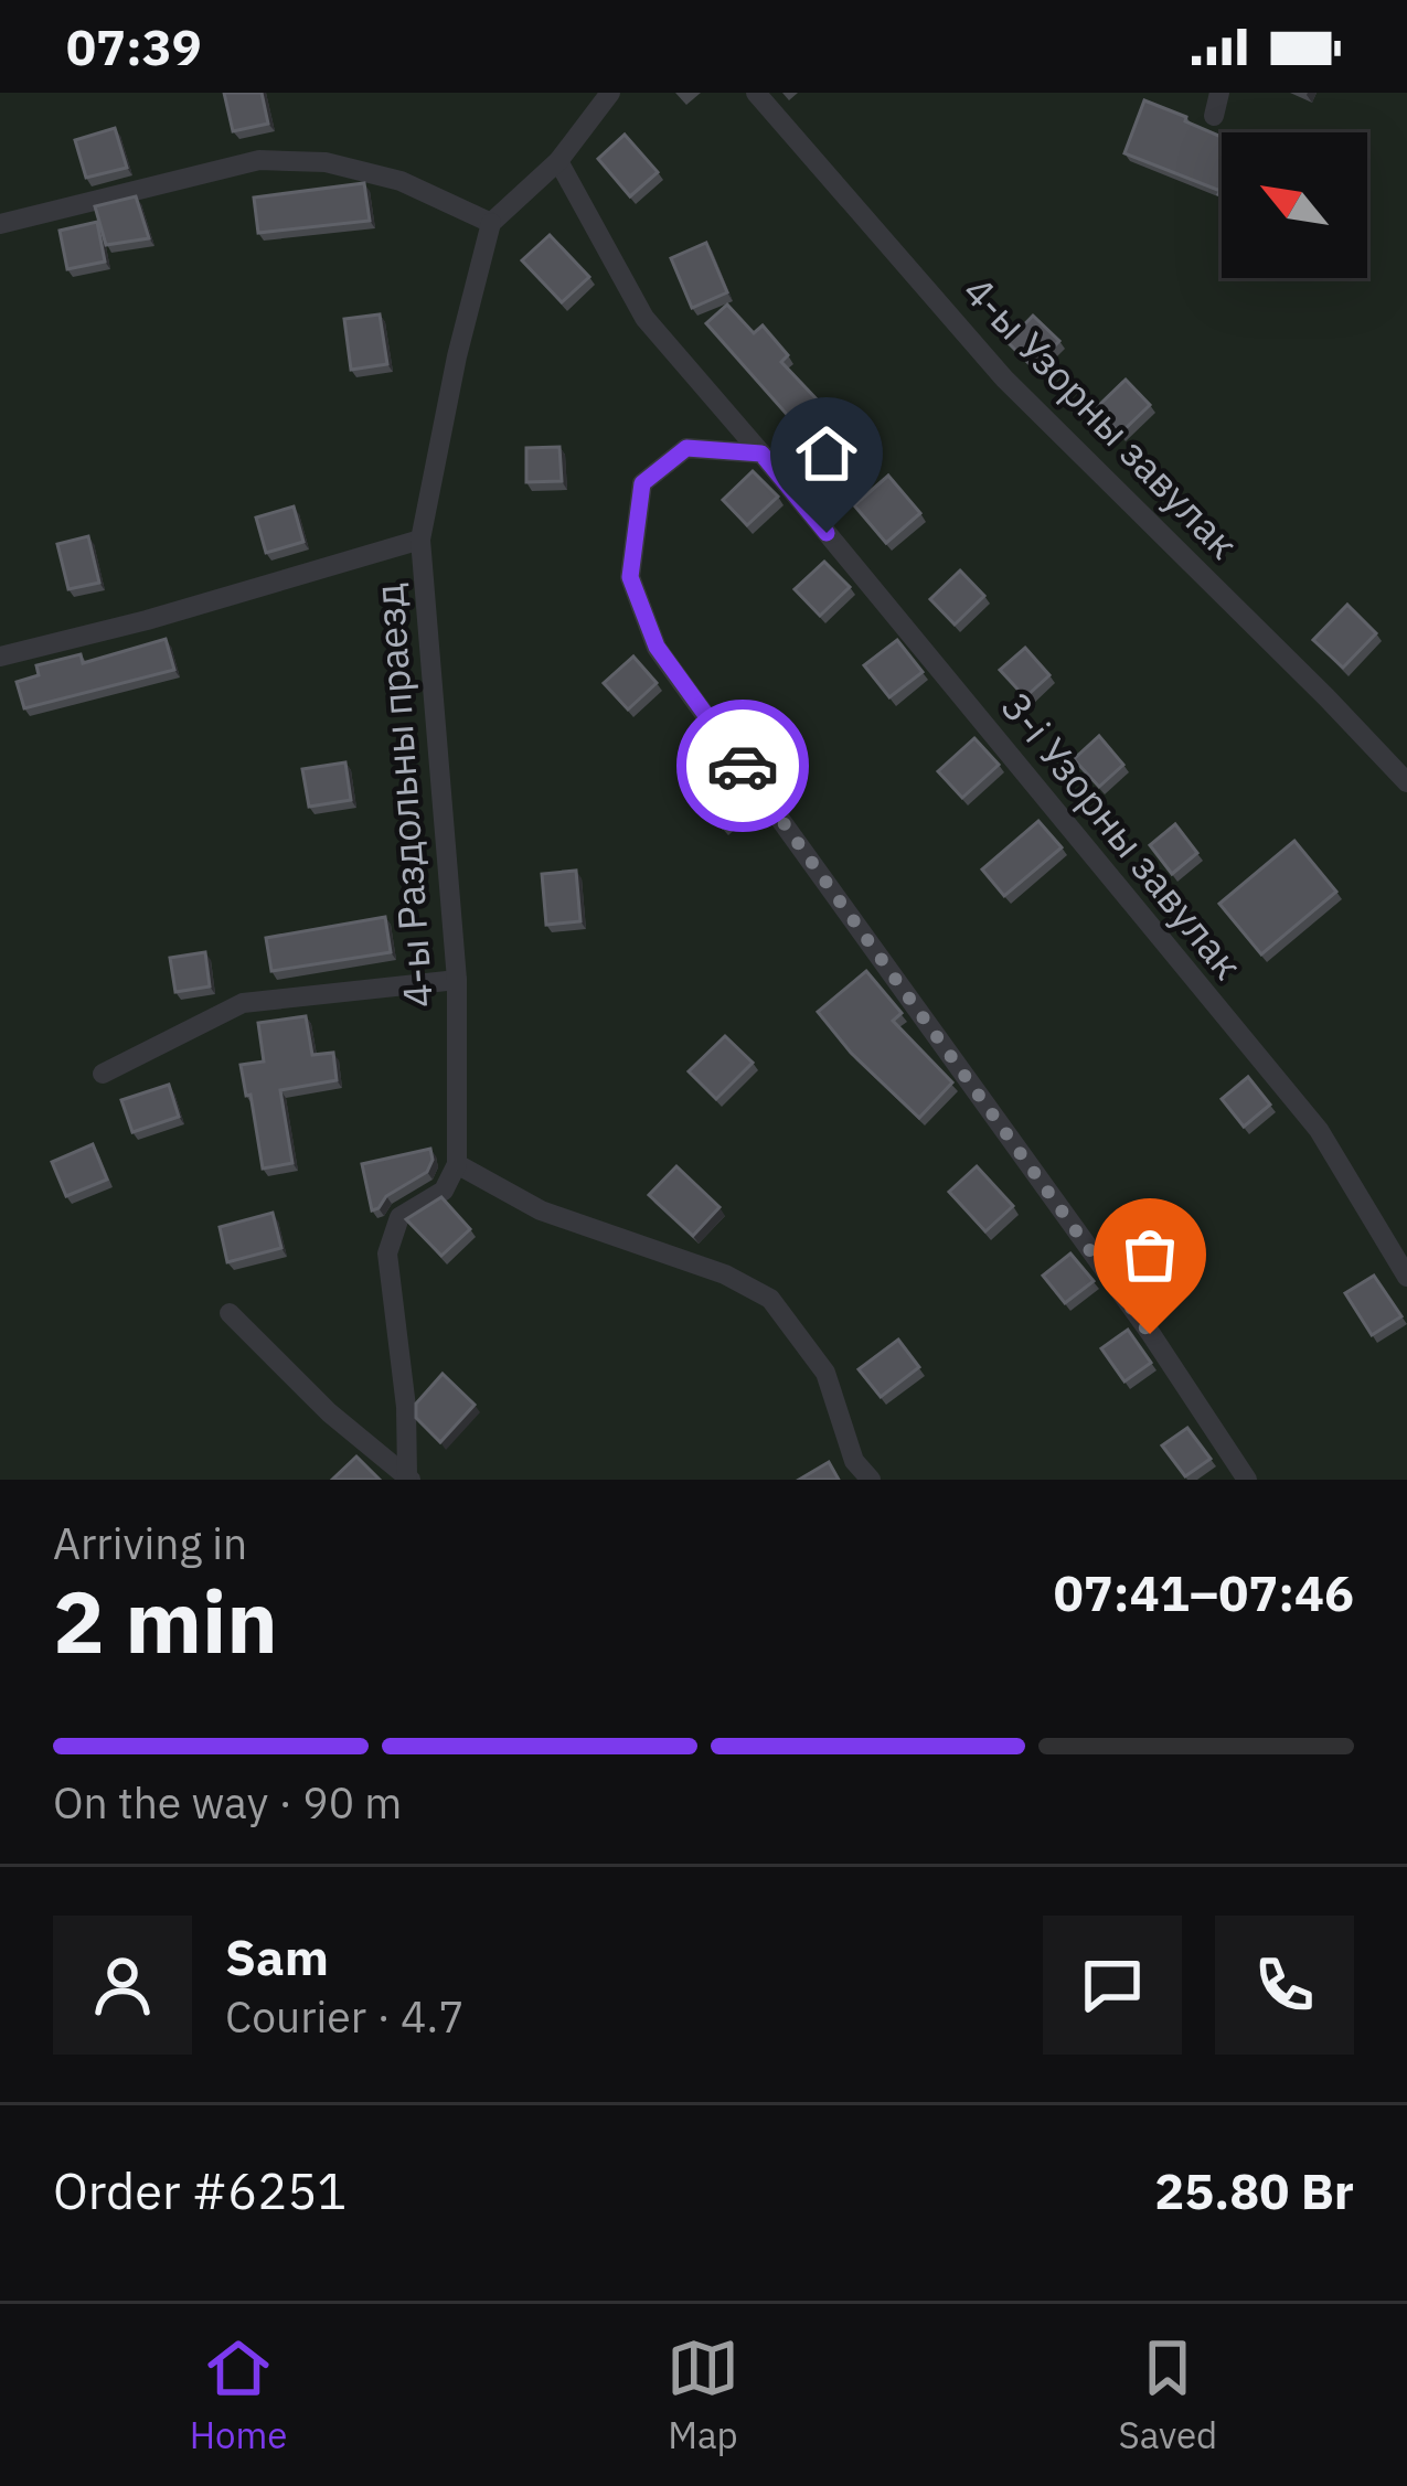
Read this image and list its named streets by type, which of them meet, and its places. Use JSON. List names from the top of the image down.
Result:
{
  "streets": {
    "lane": ["4-ы Узорны завулак", "4-ы Раздольны праезд", "3-і Узорны завулак"]
  },
  "north": "top left",
  "page": {
    "status": "07:39",
    "heading": ["2 min", "Arriving in", "07:41–07:46"],
    "panel": [
      "Sam",
      "Courier · 4.7",
      "Order #6251",
      "25.80 Br"
    ],
    "bar": "On the way · 90 m",
    "tabs": ["Home", "Map", "Saved"]
  }
}
